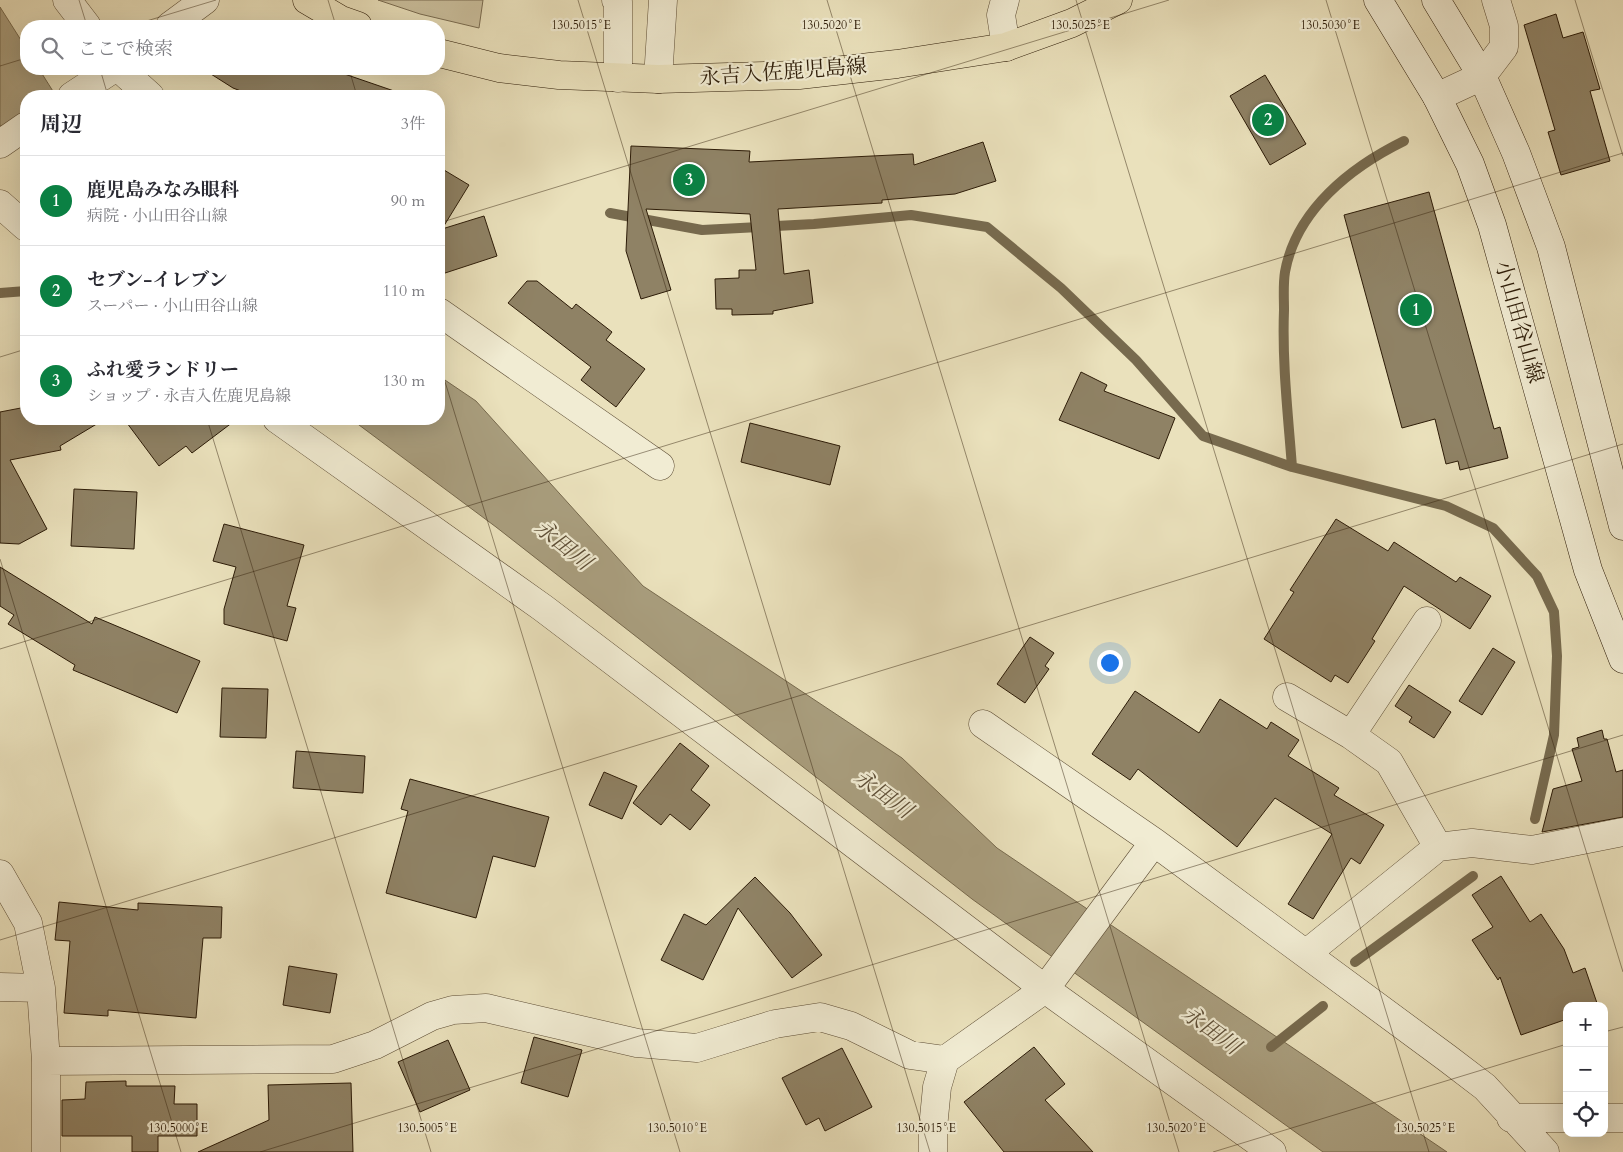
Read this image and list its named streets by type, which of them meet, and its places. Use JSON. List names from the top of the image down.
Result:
{
  "streets": {
    "main road": ["永吉入佐鹿児島線"],
    "street": ["小山田谷山線"]
  },
  "water": ["永田川"],
  "page": {
    "search": "ここで検索",
    "heading": ["周辺", "3件"],
    "pins": ["2", "3", "1"],
    "list": [
      {
        "mark": "1",
        "name": "鹿児島みなみ眼科",
        "note": "病院 · 小山田谷山線",
        "value": "90 m"
      },
      {
        "mark": "2",
        "name": "セブン-イレブン",
        "note": "スーパー · 小山田谷山線",
        "value": "110 m"
      },
      {
        "mark": "3",
        "name": "ふれ愛ランドリー",
        "note": "ショップ · 永吉入佐鹿児島線",
        "value": "130 m"
      }
    ],
    "map_buttons": ["+", "−"]
  },
  "coordinates": [
    "130.5015°E",
    "130.5020°E",
    "130.5025°E",
    "130.5030°E",
    "130.5000°E",
    "130.5005°E",
    "130.5010°E"
  ]
}
